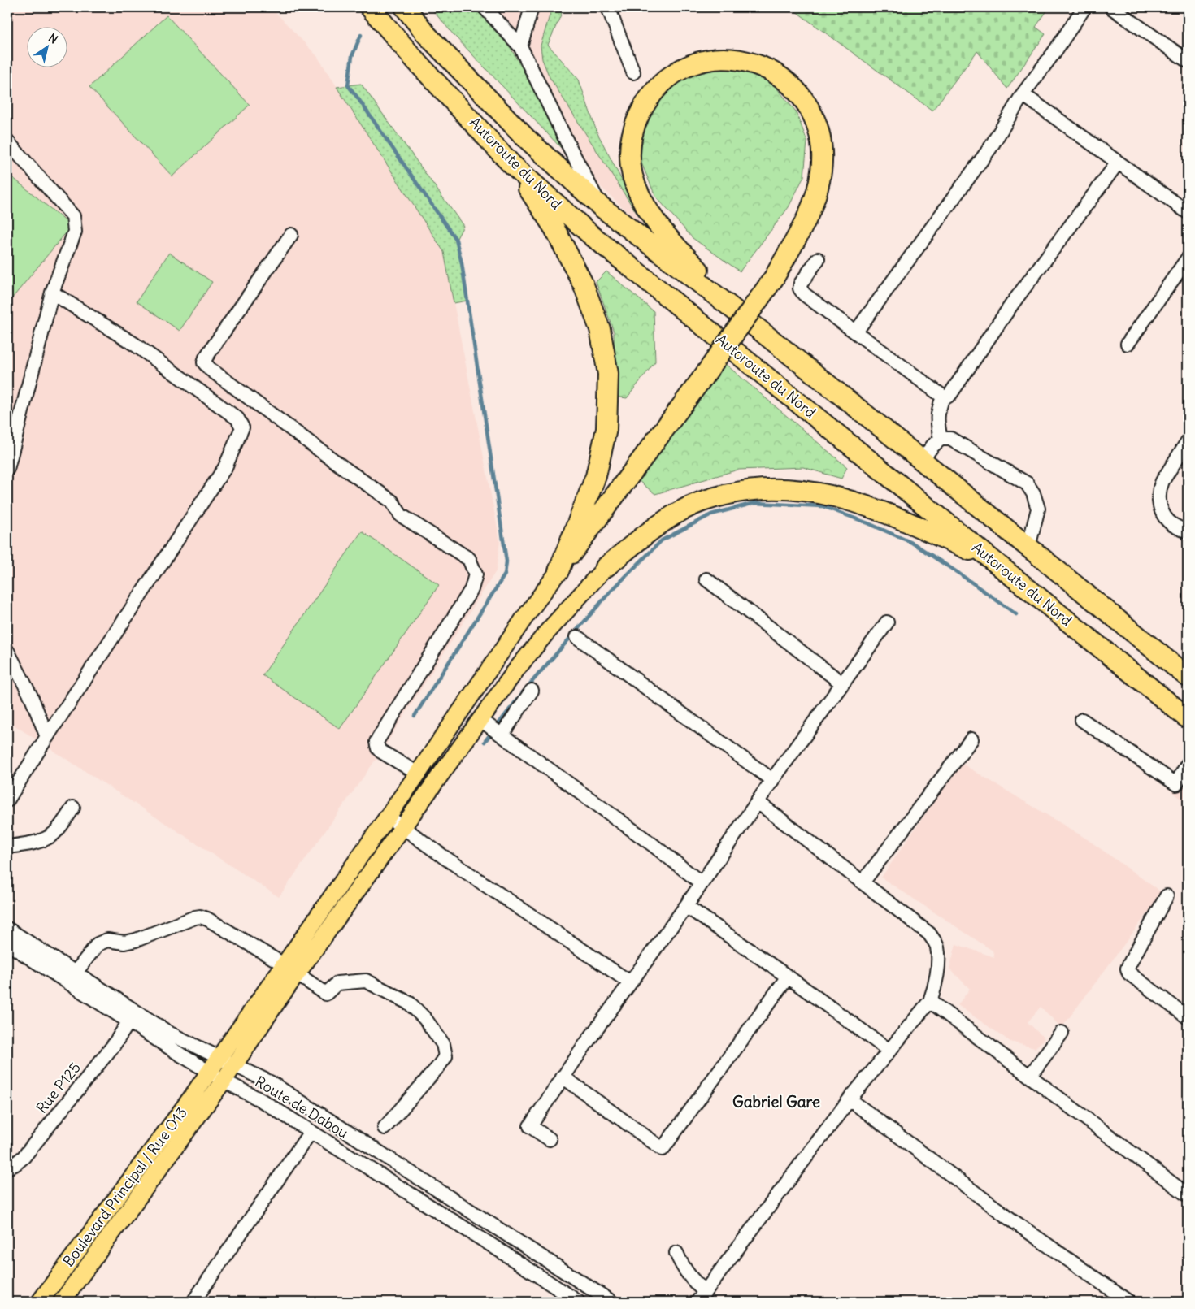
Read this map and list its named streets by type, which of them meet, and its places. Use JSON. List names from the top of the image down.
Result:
{
  "streets": {
    "highway": ["Autoroute du Nord"],
    "main road": ["Boulevard Principal / Rue O13"],
    "street": ["Rue P125", "Route de Dabou"]
  },
  "crossings": [
    ["Rue P125", "Route de Dabou"],
    ["Route de Dabou", "Boulevard Principal / Rue O13"]
  ],
  "districts": ["Gabriel Gare"],
  "north": "top right"
}
